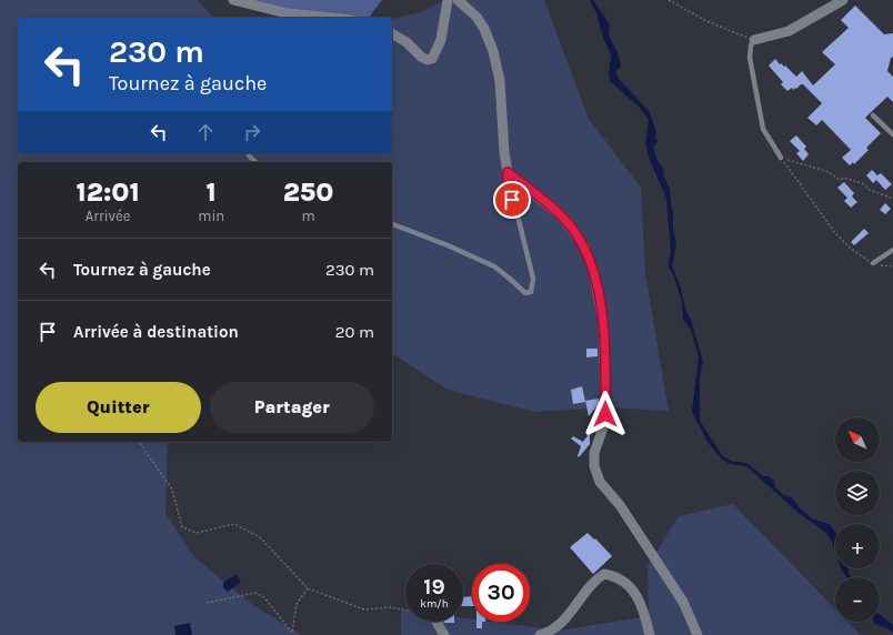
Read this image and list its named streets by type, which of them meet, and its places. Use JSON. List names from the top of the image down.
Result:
{
  "north": "top left",
  "page": {
    "turn": ["230 m", "Tournez à gauche"],
    "eta": [
      "12:01",
      "Arrivée",
      "1",
      "min",
      "250",
      "m"
    ],
    "list": [
      {
        "name": "Tournez à gauche",
        "value": "230 m"
      },
      {
        "name": "Arrivée à destination",
        "value": "20 m"
      }
    ],
    "buttons": ["Quitter", "Partager"],
    "map_buttons": ["+", "−"],
    "speed": "19 km/h",
    "limit": "30"
  }
}
